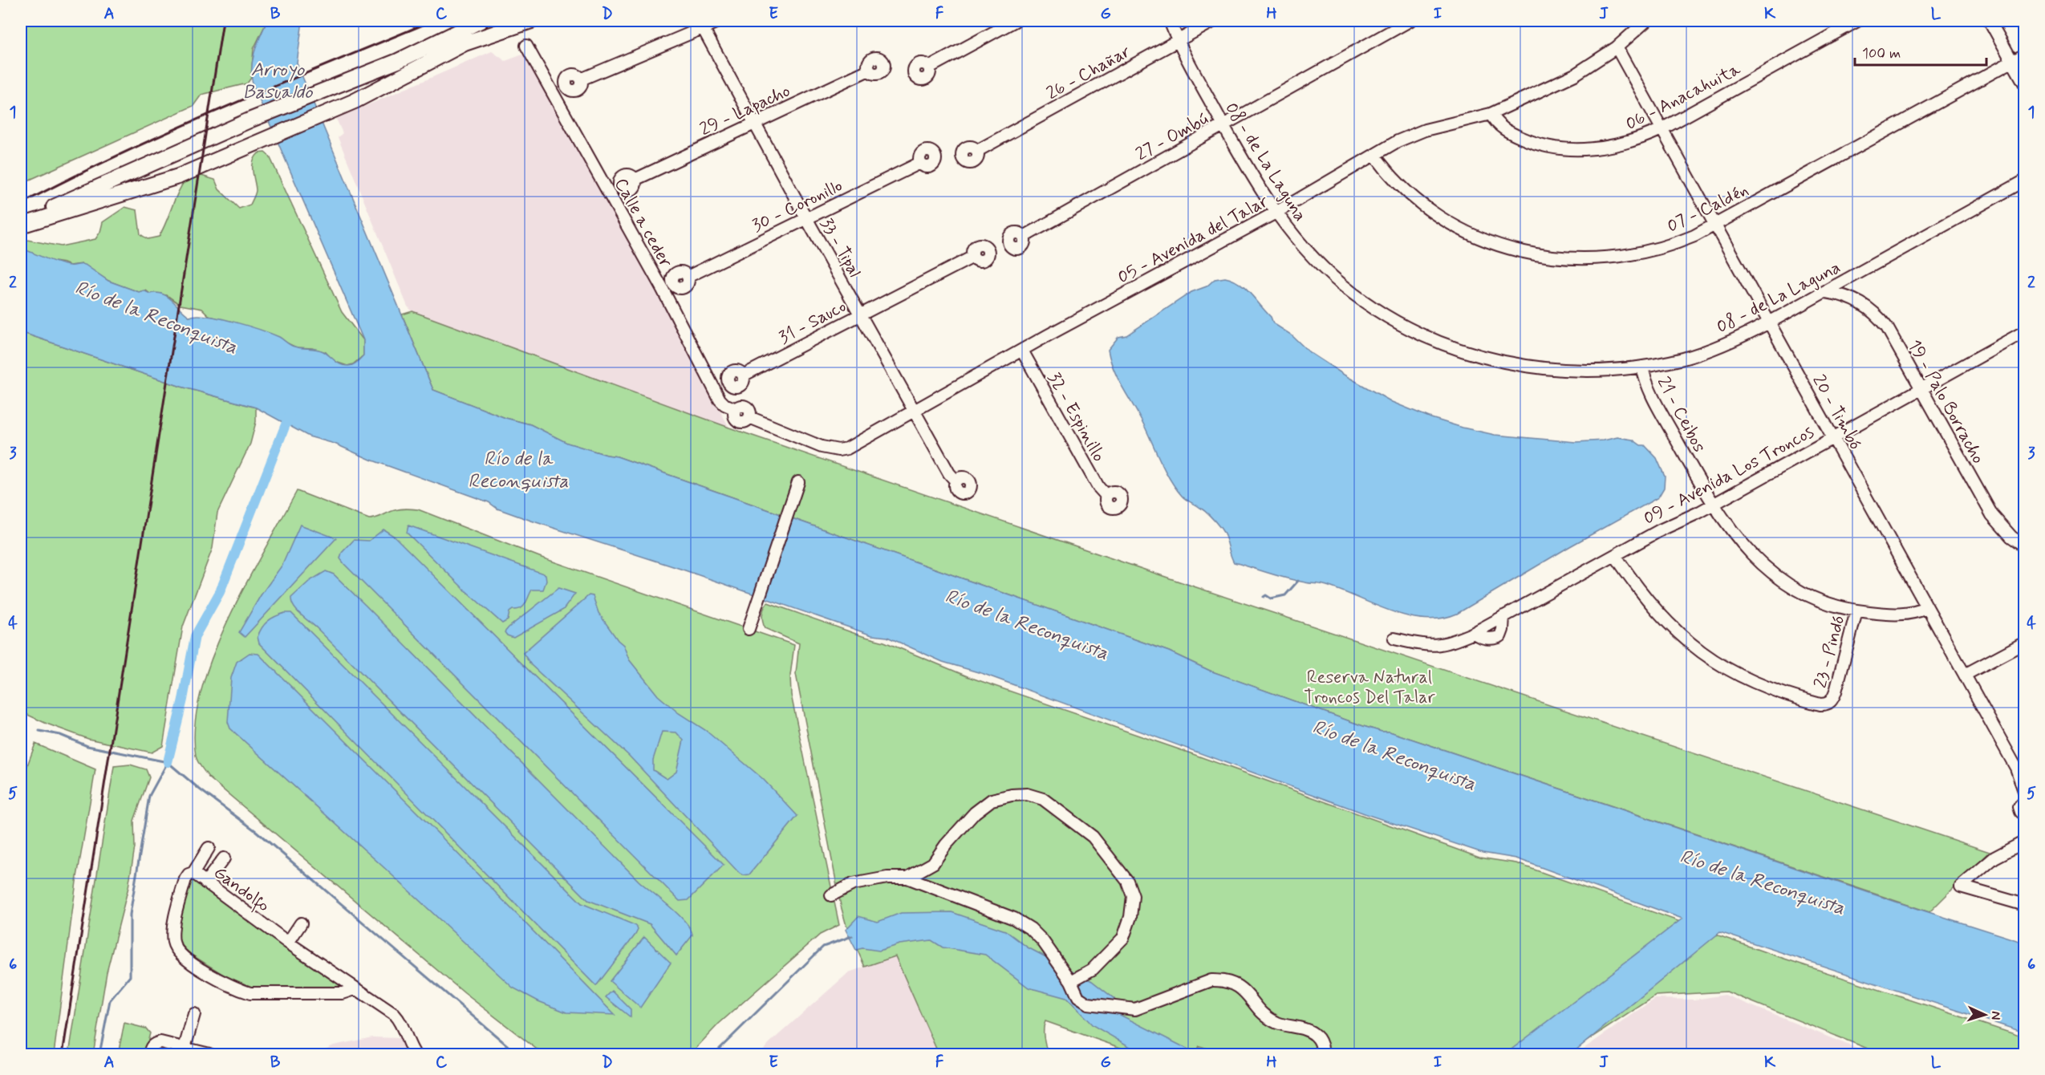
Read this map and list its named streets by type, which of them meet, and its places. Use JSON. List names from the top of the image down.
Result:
{
  "streets": {
    "street": [
      "26 - Chañar",
      "06 - Anacahuita",
      "29 - Lapacho",
      "27 - Ombú",
      "08 - de La Laguna",
      "30 - Coronillo",
      "07 - Caldén",
      "Calle a ceder",
      "05 - Avenida del Talar",
      "33 - Tipal",
      "31 - Sauco",
      "19 - Palo Borracho",
      "20 - Timbó",
      "21 - Ceibos",
      "32 - Espinillo",
      "09 - Avenida Los Troncos",
      "23 - Pindó",
      "Gandolfo"
    ]
  },
  "crossings": [
    ["26 - Chañar", "08 - de La Laguna"],
    ["06 - Anacahuita", "05 - Avenida del Talar"],
    ["06 - Anacahuita", "20 - Timbó"],
    ["29 - Lapacho", "33 - Tipal"],
    ["27 - Ombú", "08 - de La Laguna"],
    ["08 - de La Laguna", "05 - Avenida del Talar"],
    ["08 - de La Laguna", "19 - Palo Borracho"],
    ["08 - de La Laguna", "20 - Timbó"],
    ["08 - de La Laguna", "21 - Ceibos"],
    ["30 - Coronillo", "33 - Tipal"],
    ["07 - Caldén", "05 - Avenida del Talar"],
    ["07 - Caldén", "20 - Timbó"],
    ["Calle a ceder", "05 - Avenida del Talar"],
    ["05 - Avenida del Talar", "33 - Tipal"],
    ["05 - Avenida del Talar", "20 - Timbó"],
    ["05 - Avenida del Talar", "32 - Espinillo"],
    ["33 - Tipal", "31 - Sauco"],
    ["19 - Palo Borracho", "09 - Avenida Los Troncos"],
    ["20 - Timbó", "21 - Ceibos"],
    ["20 - Timbó", "09 - Avenida Los Troncos"],
    ["21 - Ceibos", "09 - Avenida Los Troncos"],
    ["21 - Ceibos", "23 - Pindó"],
    ["09 - Avenida Los Troncos", "23 - Pindó"]
  ],
  "water": ["Arroyo Basualdo", "Río de la Reconquista"],
  "parks": ["Reserva Natural Troncos Del Talar"],
  "scale_bar": "100 m",
  "north": "right",
  "grid": {
    "columns": [
      "A",
      "B",
      "C",
      "D",
      "E",
      "F",
      "G",
      "H",
      "I",
      "J",
      "K",
      "L"
    ],
    "rows": [
      "1",
      "2",
      "3",
      "4",
      "5",
      "6"
    ]
  }
}
